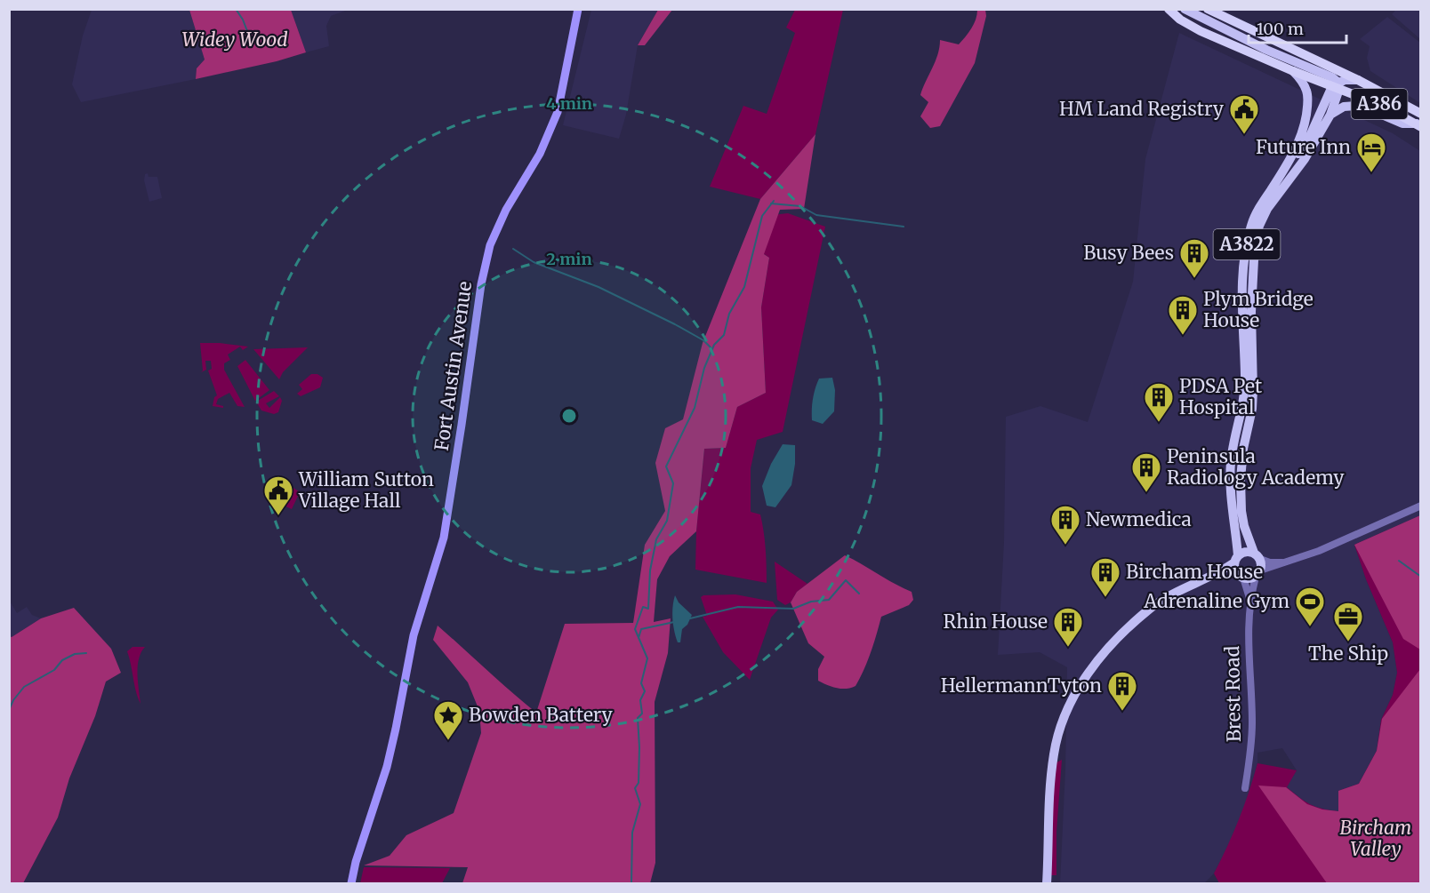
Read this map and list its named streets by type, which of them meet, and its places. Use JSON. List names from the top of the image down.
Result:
{
  "streets": {
    "highway": ["A386"],
    "main road": ["A3822", "Fort Austin Avenue"],
    "street": ["Brest Road"]
  },
  "crossings": [
    ["A386", "A3822"],
    ["A3822", "Brest Road"]
  ],
  "parks": ["Widey Wood", "Bircham Valley"],
  "places": {
    "public building": ["HM Land Registry", "William Sutton Village Hall"],
    "hotel": ["Future Inn"],
    "building": [
      "Busy Bees",
      "Plym Bridge House",
      "PDSA Pet Hospital",
      "Peninsula Radiology Academy",
      "Newmedica",
      "Bircham House",
      "Rhin House",
      "HellermannTyton"
    ],
    "sports": ["Adrenaline Gym"],
    "office": ["The Ship"],
    "place": ["Bowden Battery"]
  },
  "scale_bar": "100 m",
  "rings": ["4 min", "2 min"]
}
